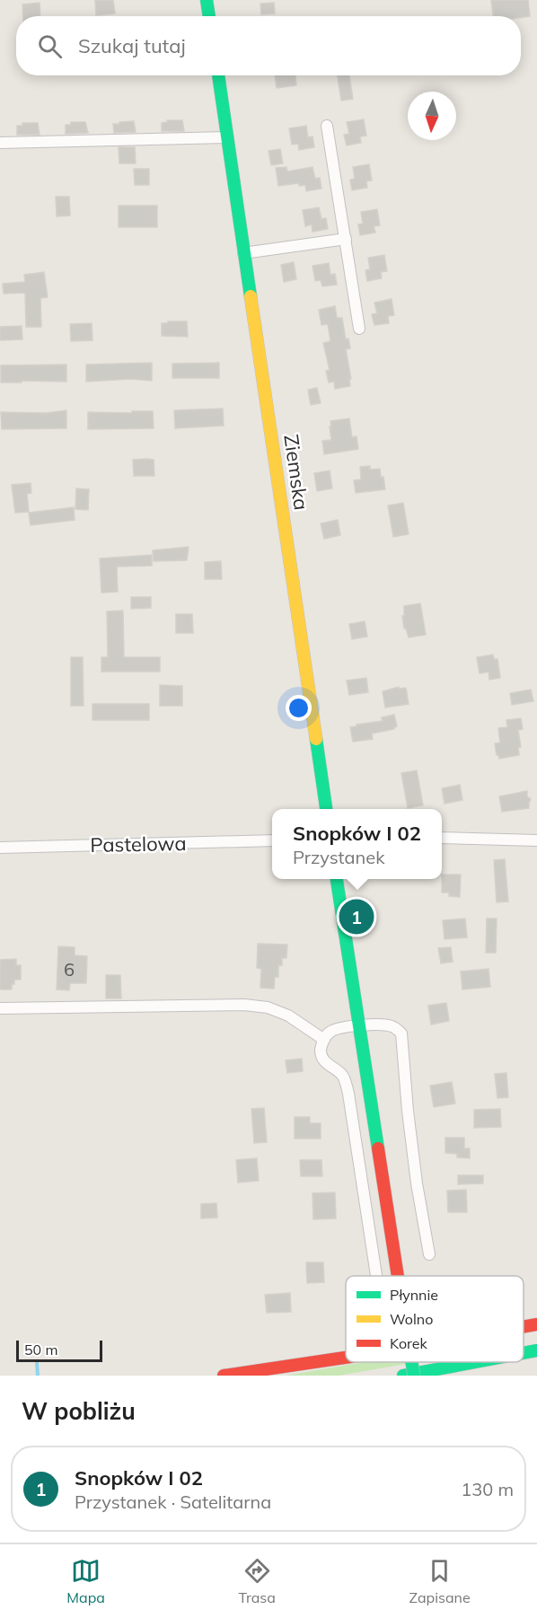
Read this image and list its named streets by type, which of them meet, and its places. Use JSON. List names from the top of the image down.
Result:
{
  "streets": {
    "main road": ["Ziemska"],
    "street": ["Pastelowa"]
  },
  "house_numbers": ["6"],
  "legend": ["Płynnie", "Wolno", "Korek"],
  "scale_bar": "50 m",
  "north": "bottom",
  "page": {
    "search": "Szukaj tutaj",
    "popup": ["Snopków I 02", "Przystanek"],
    "pins": "1",
    "scale": "50 m",
    "heading": "W pobliżu",
    "list": [
      {
        "mark": "1",
        "name": "Snopków I 02",
        "note": "Przystanek · Satelitarna",
        "value": "130 m"
      }
    ],
    "nav": ["Mapa", "Trasa", "Zapisane"]
  }
}
